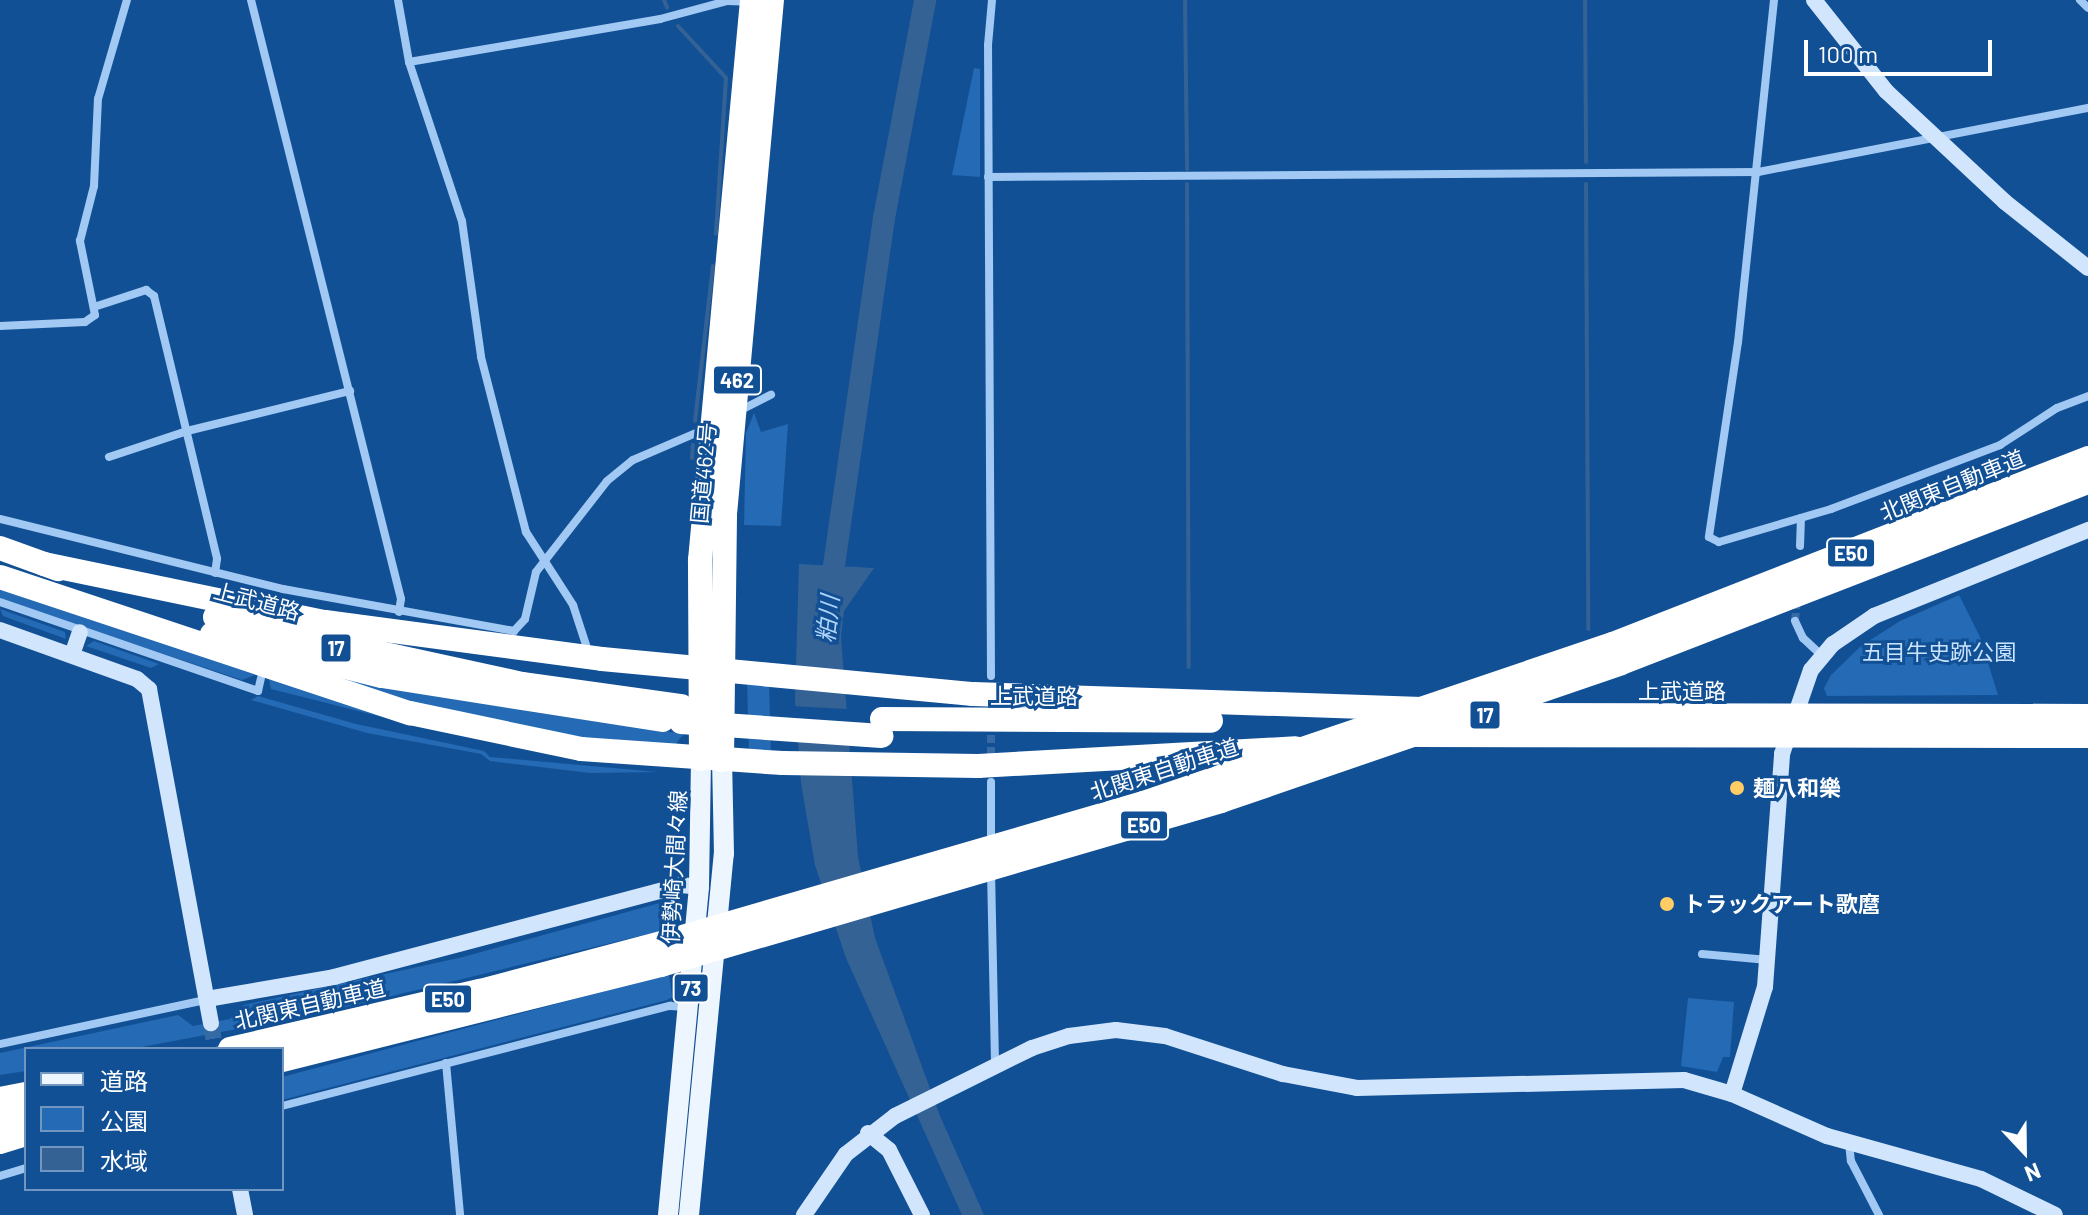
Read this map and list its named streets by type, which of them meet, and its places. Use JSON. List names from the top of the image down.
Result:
{
  "streets": {
    "highway": [
      "462",
      "国道462号",
      "北関東自動車道",
      "E50",
      "上武道路",
      "17"
    ],
    "main road": ["伊勢崎大間々線", "73"]
  },
  "crossings": [
    ["国道462号", "伊勢崎大間々線"]
  ],
  "water": ["粕川"],
  "parks": ["五目牛史跡公園"],
  "places": ["麺八和樂", "トラックアート歌麿"],
  "legend": ["道路", "公園", "水域"],
  "scale_bar": "100 m",
  "north": "bottom"
}
